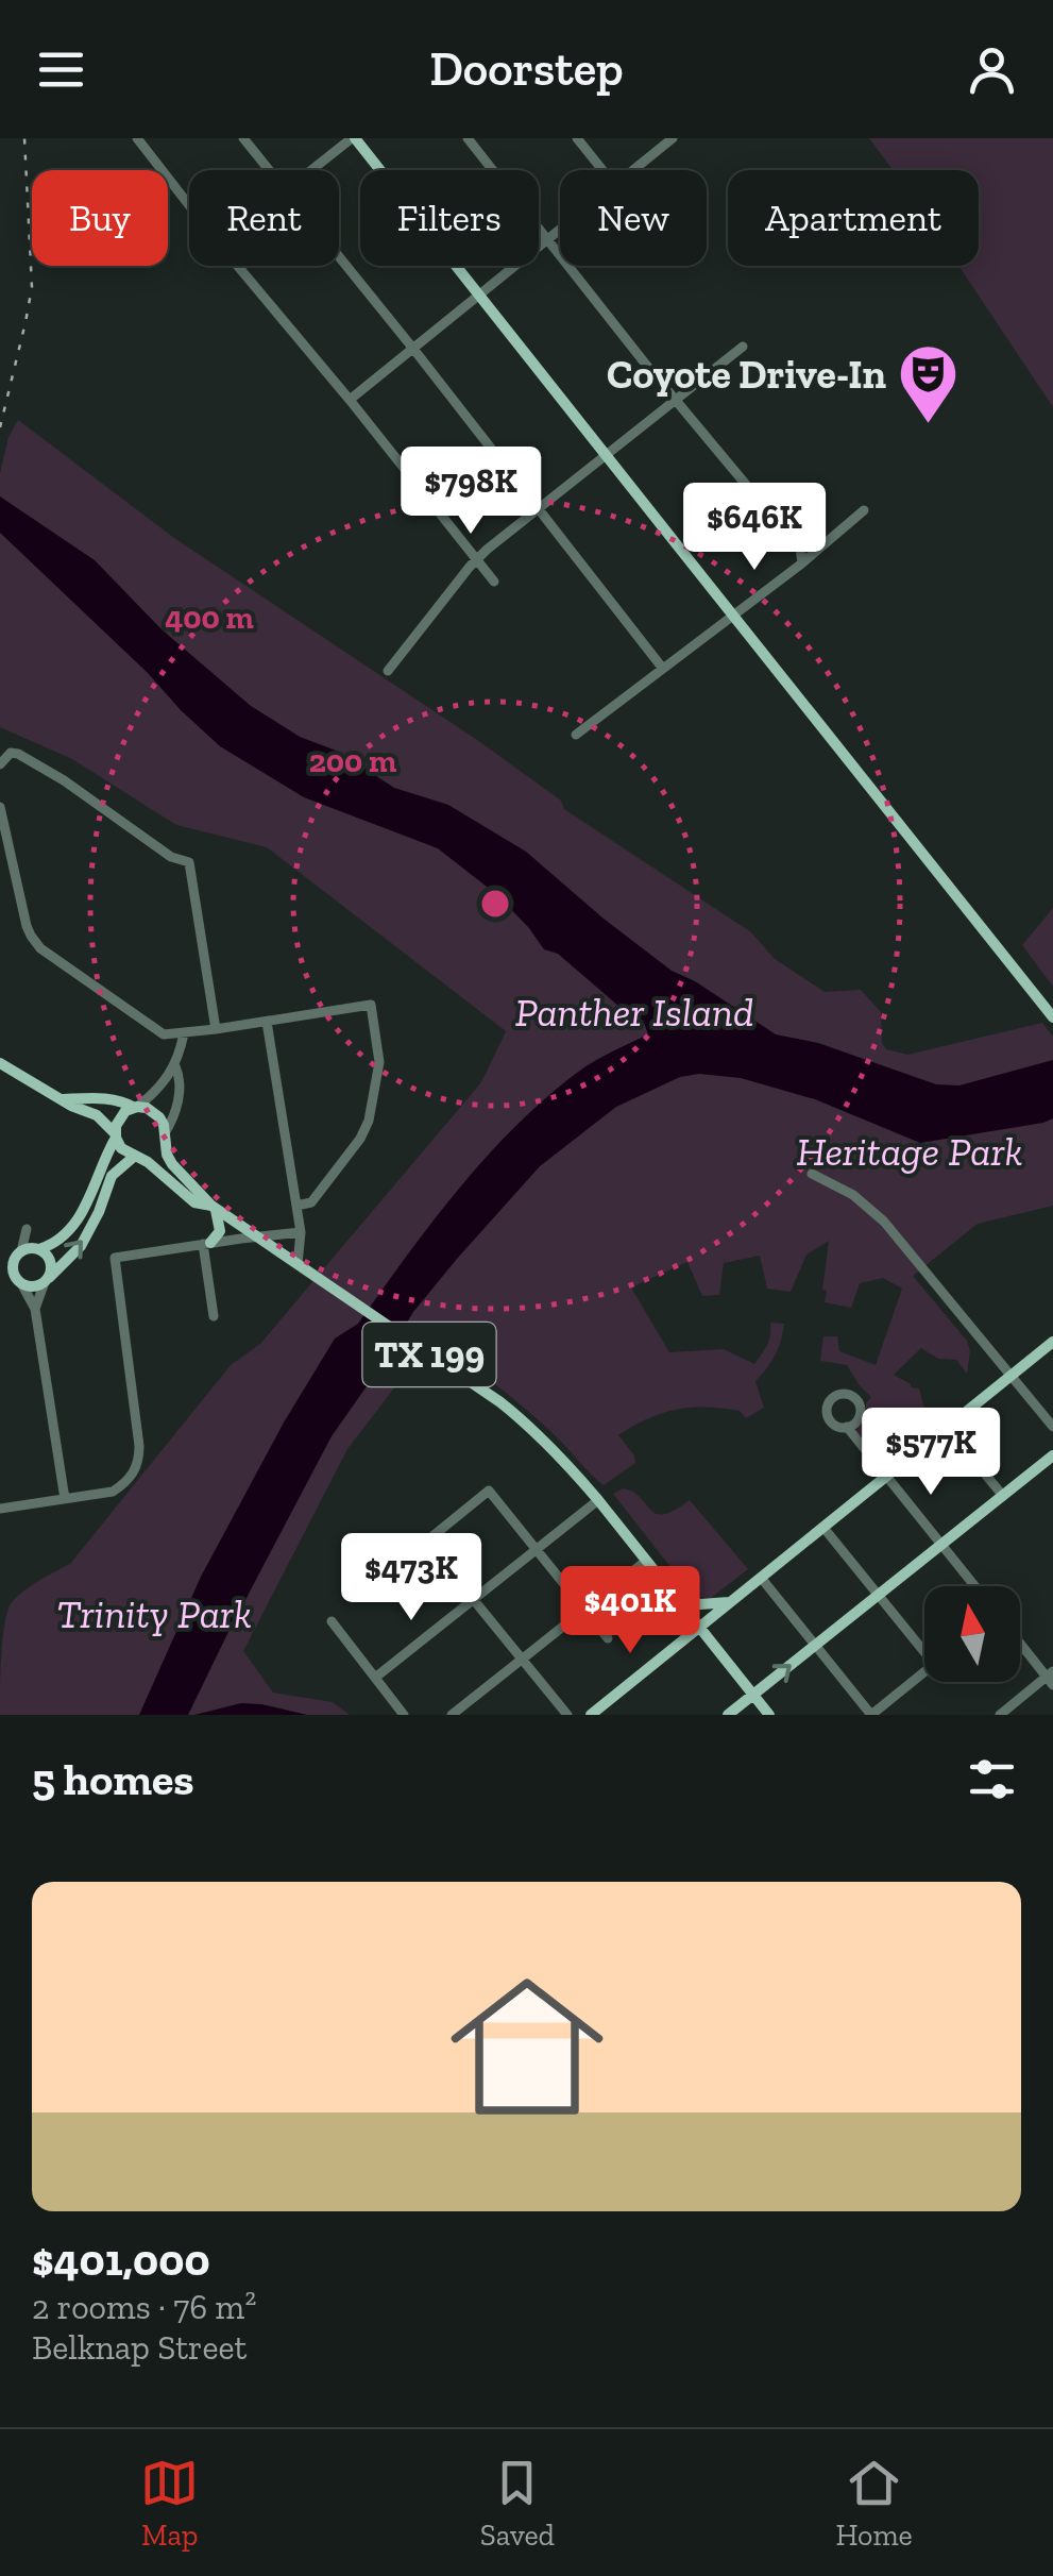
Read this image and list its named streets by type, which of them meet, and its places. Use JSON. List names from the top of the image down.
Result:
{
  "streets": {
    "main road": ["TX 199"]
  },
  "parks": ["Panther Island", "Heritage Park", "Trinity Park"],
  "places": {
    "theatre": ["Coyote Drive-In"]
  },
  "north": "top",
  "page": {
    "header": "Doorstep",
    "chip": [
      "Buy",
      "Rent",
      "Filters",
      "New",
      "Apartment"
    ],
    "price": [
      "$798K",
      "$646K",
      "$577K",
      "$473K",
      "$401K"
    ],
    "heading": "5 homes",
    "list": [
      {
        "name": "$401,000",
        "note": "2 rooms · 76 m² · Belknap Street"
      }
    ],
    "tabs": ["Map", "Saved", "Home"]
  },
  "rings": ["400 m", "200 m"]
}
